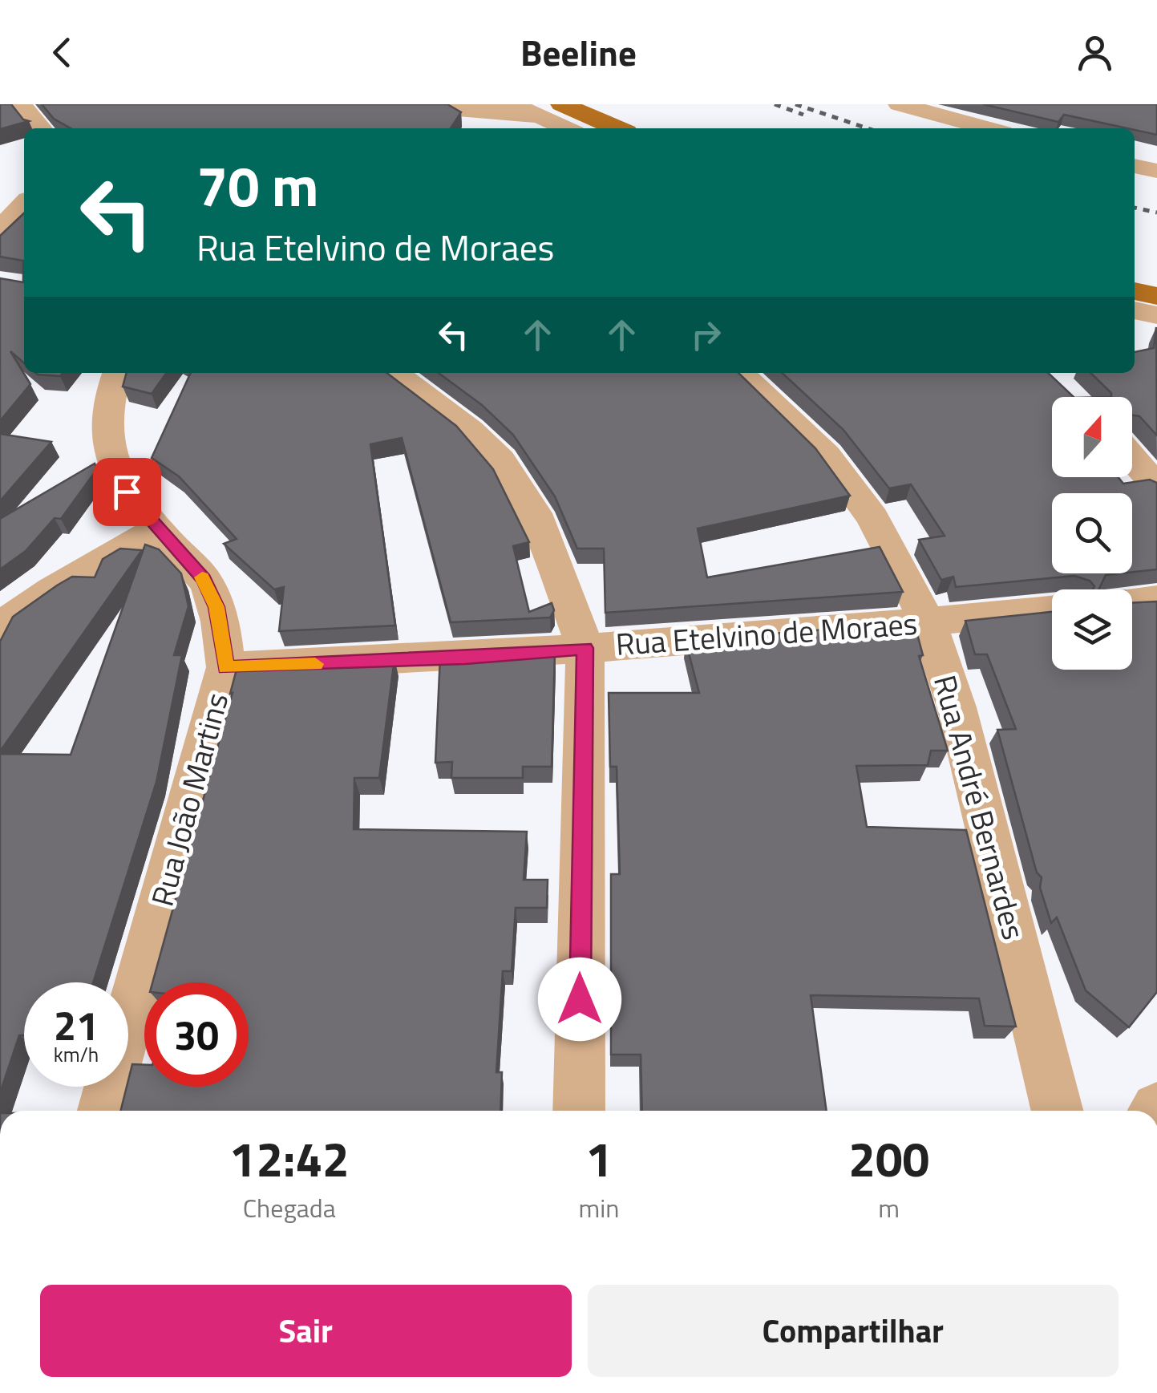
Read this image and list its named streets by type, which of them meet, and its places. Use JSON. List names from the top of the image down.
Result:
{
  "streets": {
    "street": ["Rua Etelvino de Moraes", "Rua João Martins", "Rua André Bernardes"]
  },
  "crossings": [
    ["Rua Etelvino de Moraes", "Rua João Martins"],
    ["Rua Etelvino de Moraes", "Rua André Bernardes"]
  ],
  "north": "top",
  "page": {
    "header": "Beeline",
    "turn": ["70 m", "Rua Etelvino de Moraes"],
    "speed": "21 km/h",
    "limit": "30",
    "eta": [
      "12:42",
      "Chegada",
      "1",
      "min",
      "200",
      "m"
    ],
    "buttons": ["Sair", "Compartilhar"]
  }
}
